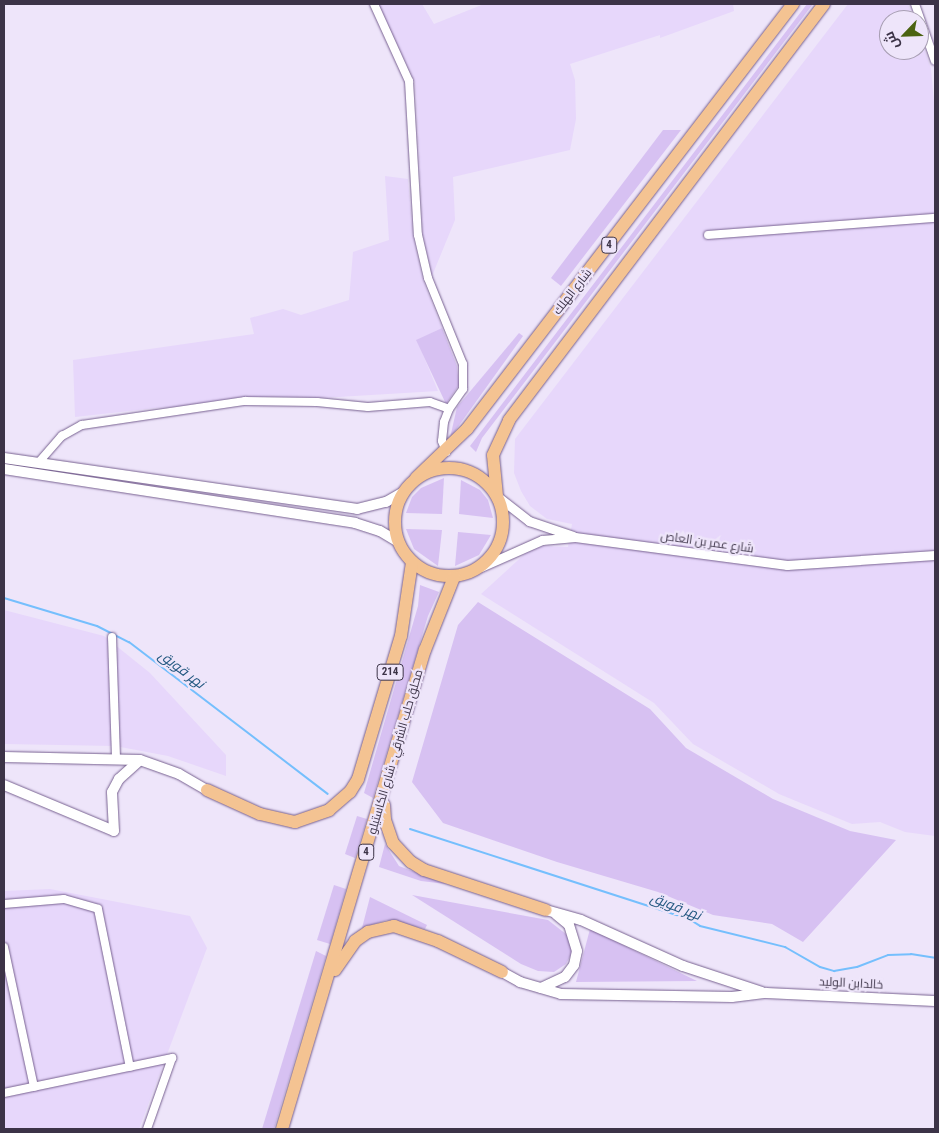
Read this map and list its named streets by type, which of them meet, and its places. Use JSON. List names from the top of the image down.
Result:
{
  "streets": {
    "highway": [
      "4",
      "شارع الهلك",
      "214",
      "محلق حلب الشرقي - شارع الكاستيلو"
    ],
    "main road": ["خالدابن الوليد"],
    "street": ["شارع عمر بن العاص"]
  },
  "crossings": [
    ["شارع الهلك", "شارع عمر بن العاص"],
    ["شارع الهلك", "214"],
    ["شارع الهلك", "محلق حلب الشرقي - شارع الكاستيلو"],
    ["شارع عمر بن العاص", "214"],
    ["شارع عمر بن العاص", "محلق حلب الشرقي - شارع الكاستيلو"],
    ["214", "محلق حلب الشرقي - شارع الكاستيلو"]
  ],
  "water": ["نهر قويق"],
  "north": "bottom left"
}
